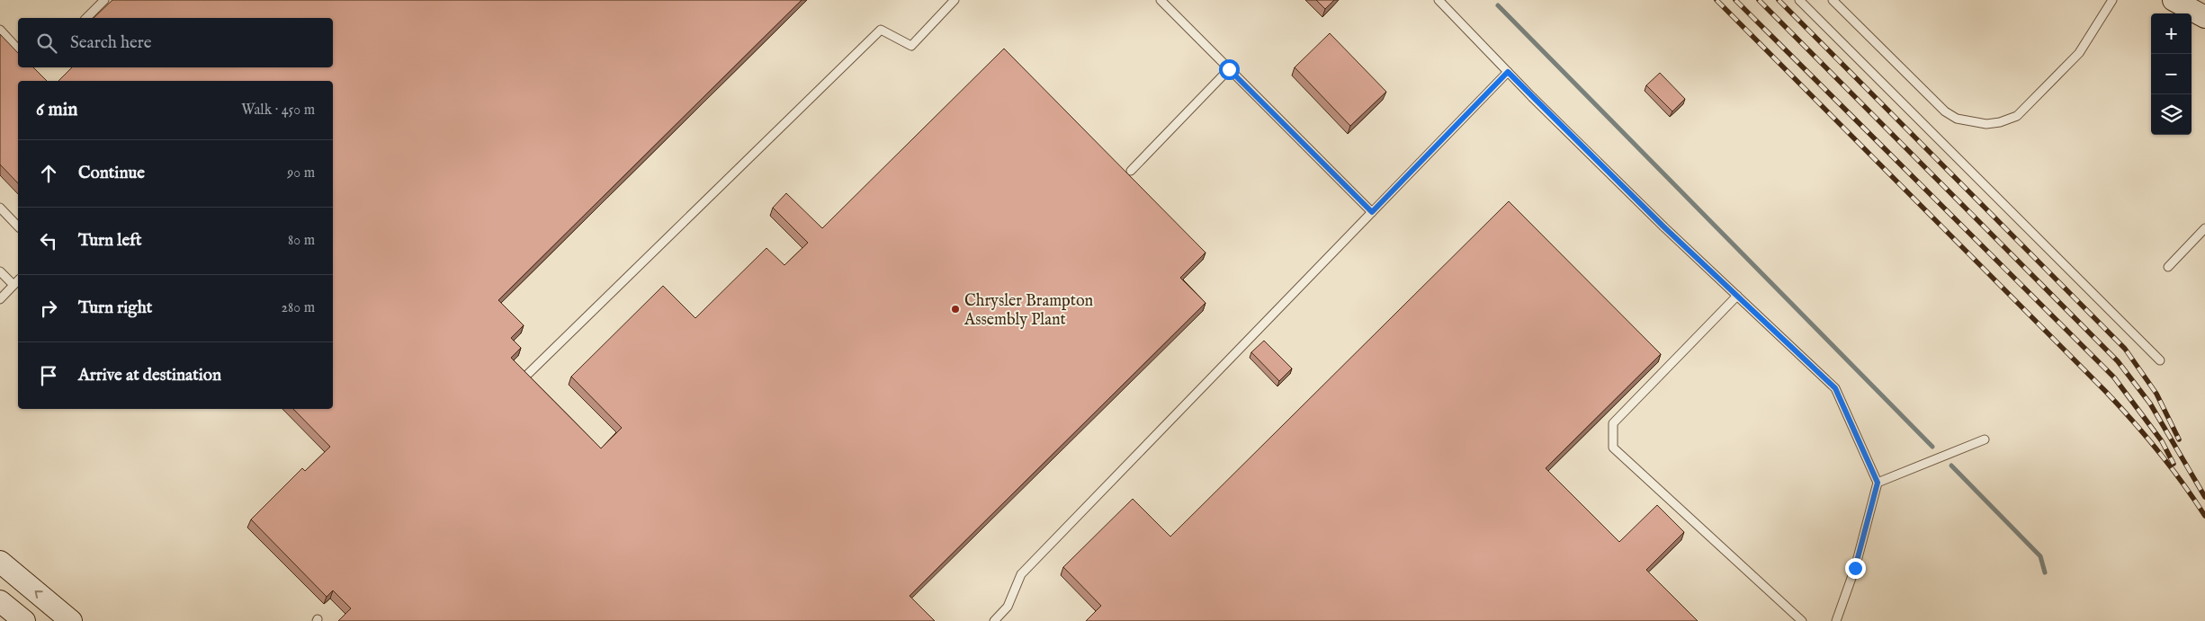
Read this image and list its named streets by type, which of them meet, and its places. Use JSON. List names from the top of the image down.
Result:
{
  "places": ["Chrysler Brampton Assembly Plant"],
  "page": {
    "map_buttons": ["+", "−"],
    "search": "Search here",
    "heading": ["6 min", "Walk · 450 m"],
    "list": [
      ["Continue", "90 m"],
      ["Turn left", "80 m"],
      ["Turn right", "280 m"],
      "Arrive at destination"
    ]
  }
}
